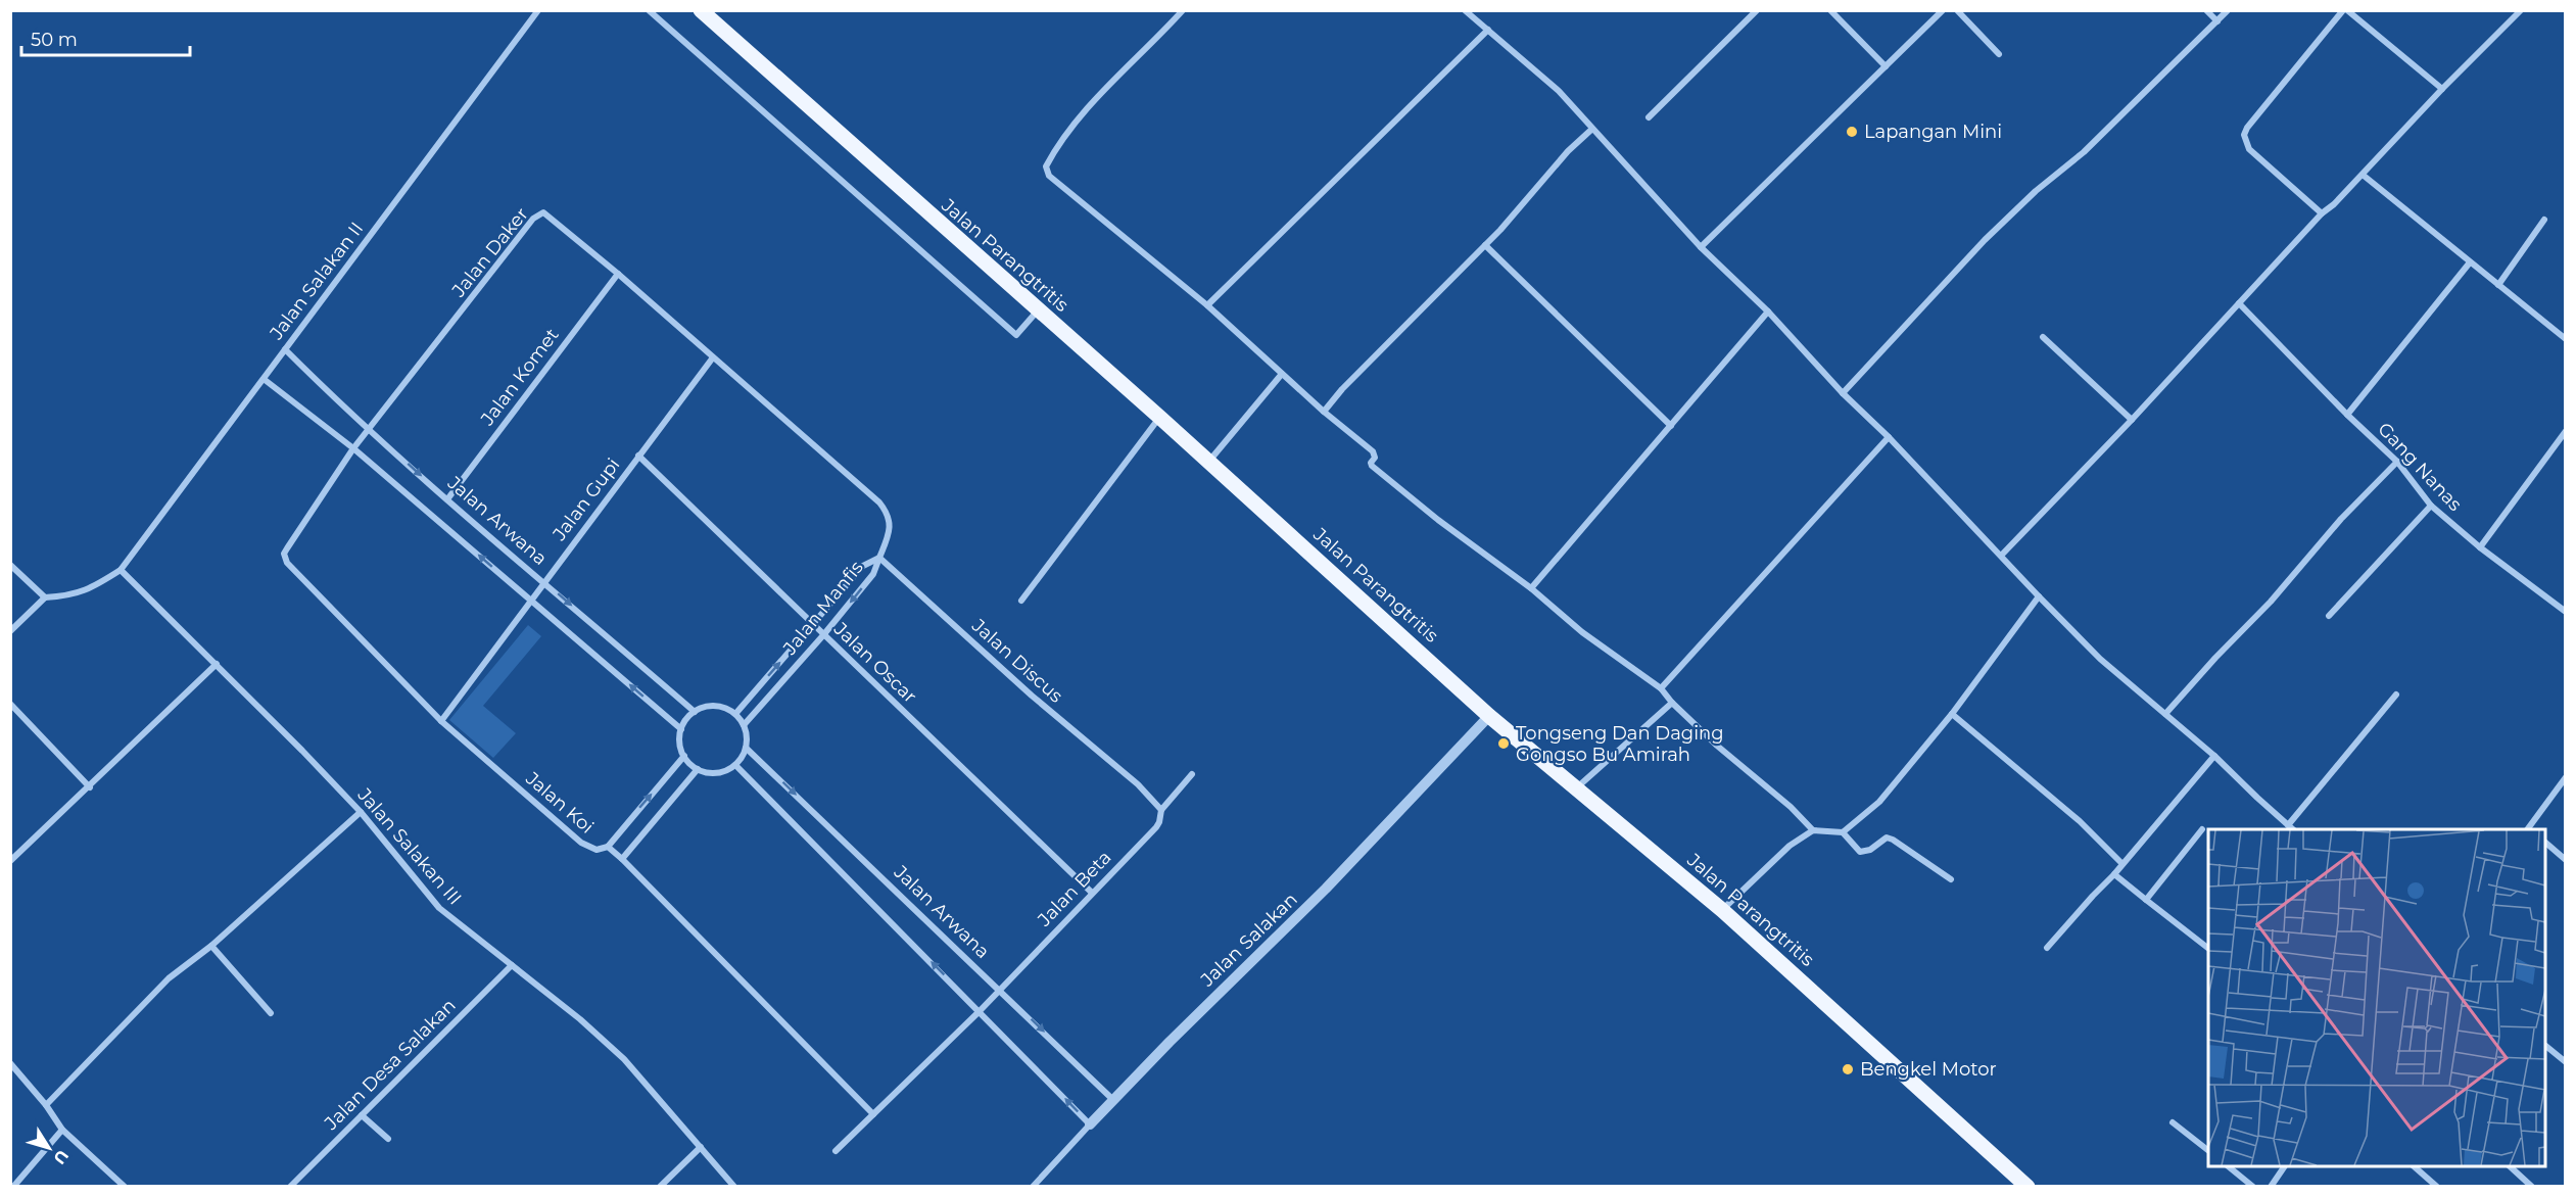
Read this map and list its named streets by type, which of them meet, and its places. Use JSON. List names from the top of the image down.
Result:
{
  "streets": {
    "main road": ["Jalan Parangtritis"],
    "street": [
      "Jalan Daker",
      "Jalan Salakan II",
      "Jalan Komet",
      "Gang Nanas",
      "Jalan Gupi",
      "Jalan Arwana",
      "Jalan Manfis",
      "Jalan Discus",
      "Jalan Oscar",
      "Jalan Koi",
      "Jalan Salakan III",
      "Jalan Beta",
      "Jalan Salakan",
      "Jalan Desa Salakan"
    ]
  },
  "crossings": [
    ["Jalan Daker", "Jalan Komet"],
    ["Jalan Daker", "Jalan Gupi"],
    ["Jalan Daker", "Jalan Arwana"],
    ["Jalan Daker", "Jalan Manfis"],
    ["Jalan Daker", "Jalan Discus"],
    ["Jalan Daker", "Jalan Koi"],
    ["Jalan Parangtritis", "Jalan Salakan"],
    ["Jalan Salakan II", "Jalan Arwana"],
    ["Jalan Salakan II", "Jalan Salakan III"],
    ["Jalan Komet", "Jalan Arwana"],
    ["Jalan Gupi", "Jalan Arwana"],
    ["Jalan Gupi", "Jalan Oscar"],
    ["Jalan Gupi", "Jalan Koi"],
    ["Jalan Arwana", "Jalan Manfis"],
    ["Jalan Arwana", "Jalan Koi"],
    ["Jalan Arwana", "Jalan Beta"],
    ["Jalan Arwana", "Jalan Salakan"],
    ["Jalan Manfis", "Jalan Discus"],
    ["Jalan Manfis", "Jalan Oscar"],
    ["Jalan Discus", "Jalan Beta"],
    ["Jalan Oscar", "Jalan Beta"],
    ["Jalan Salakan III", "Jalan Desa Salakan"]
  ],
  "places": ["Lapangan Mini", "Tongseng Dan Daging Gongso Bu Amirah", "Bengkel Motor"],
  "scale_bar": "50 m",
  "north": "bottom right"
}
